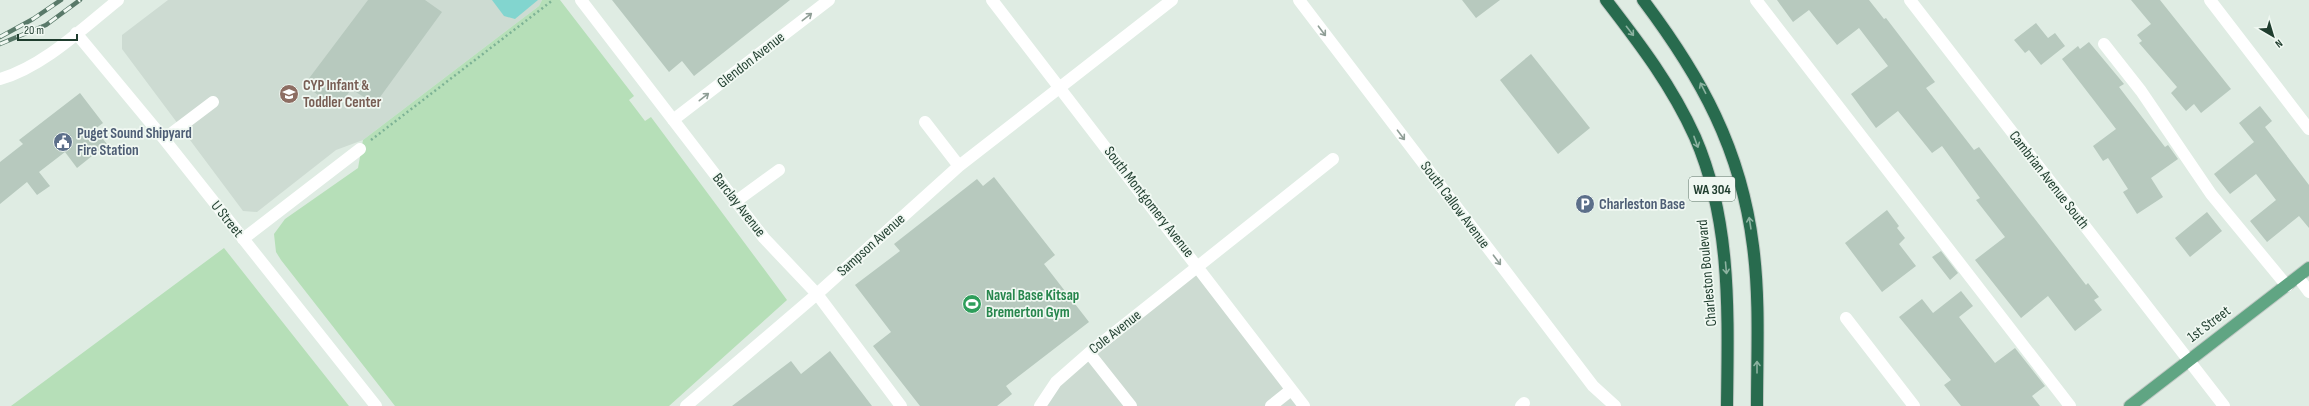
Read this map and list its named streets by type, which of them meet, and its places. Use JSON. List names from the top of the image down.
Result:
{
  "streets": {
    "highway": ["WA 304", "Charleston Boulevard"],
    "main road": ["1st Street"],
    "street": [
      "Glendon Avenue",
      "Cambrian Avenue South",
      "South Montgomery Avenue",
      "Barclay Avenue",
      "South Callow Avenue",
      "U Street",
      "Sampson Avenue",
      "Cole Avenue"
    ]
  },
  "crossings": [
    ["Glendon Avenue", "Barclay Avenue"],
    ["Cambrian Avenue South", "1st Street"],
    ["South Montgomery Avenue", "Sampson Avenue"],
    ["South Montgomery Avenue", "Cole Avenue"],
    ["Barclay Avenue", "Sampson Avenue"]
  ],
  "one_way": ["Glendon Avenue", "South Callow Avenue"],
  "places": {
    "school or university": ["CYP Infant & Toddler Center"],
    "public building": ["Puget Sound Shipyard Fire Station"],
    "parking": ["Charleston Base"],
    "sports": ["Naval Base Kitsap Bremerton Gym"]
  },
  "scale_bar": "20 m",
  "north": "bottom right"
}
